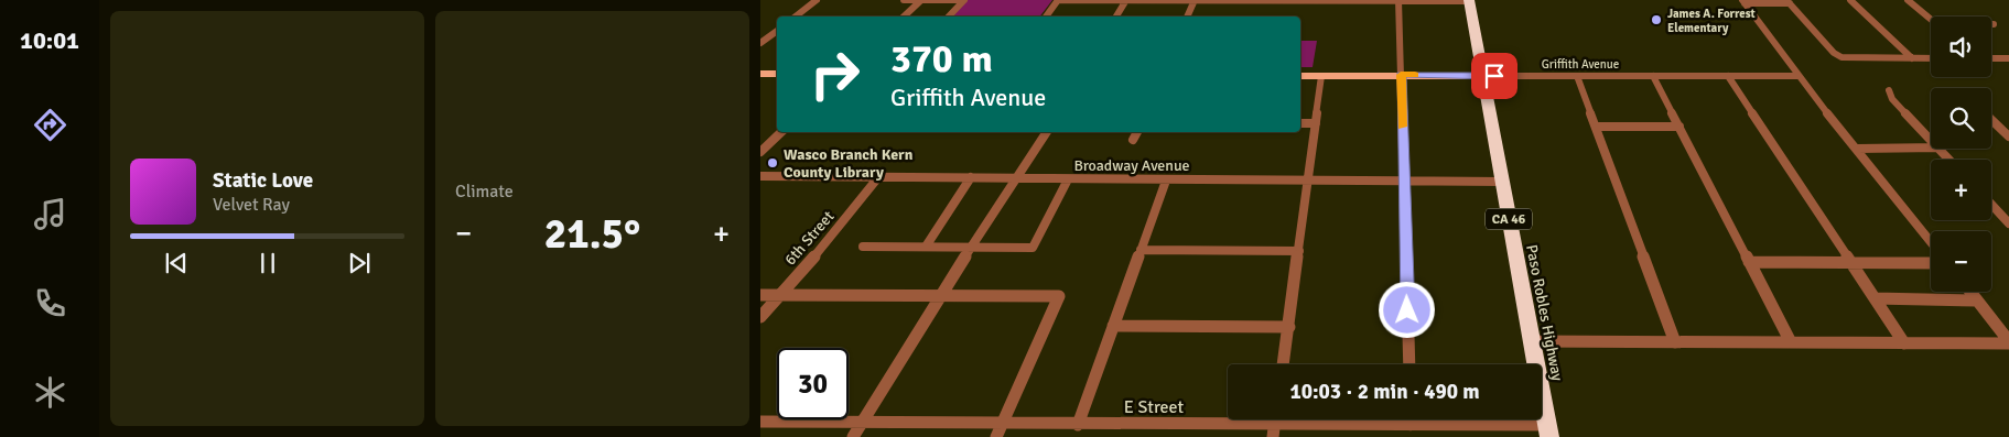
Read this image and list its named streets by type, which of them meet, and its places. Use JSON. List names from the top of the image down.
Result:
{
  "streets": {
    "highway": ["CA 46", "Paso Robles Highway"],
    "main road": ["Griffith Avenue"],
    "street": ["Broadway Avenue", "6th Street", "E Street"]
  },
  "crossings": [
    ["Griffith Avenue", "Paso Robles Highway"],
    ["Broadway Avenue", "6th Street"],
    ["Broadway Avenue", "Paso Robles Highway"],
    ["Paso Robles Highway", "E Street"]
  ],
  "places": ["James A. Forrest Elementary", "Wasco Branch Kern County Library"],
  "page": {
    "tabs": "10:01",
    "tile": "Climate",
    "map_buttons": ["+", "−"],
    "turn": ["370 m", "Griffith Avenue"],
    "song": ["Static Love", "Velvet Ray"],
    "heat": ["−", "21.5°", "+"],
    "limit": "30",
    "trip": "10:03 · 2 min · 490 m"
  }
}
